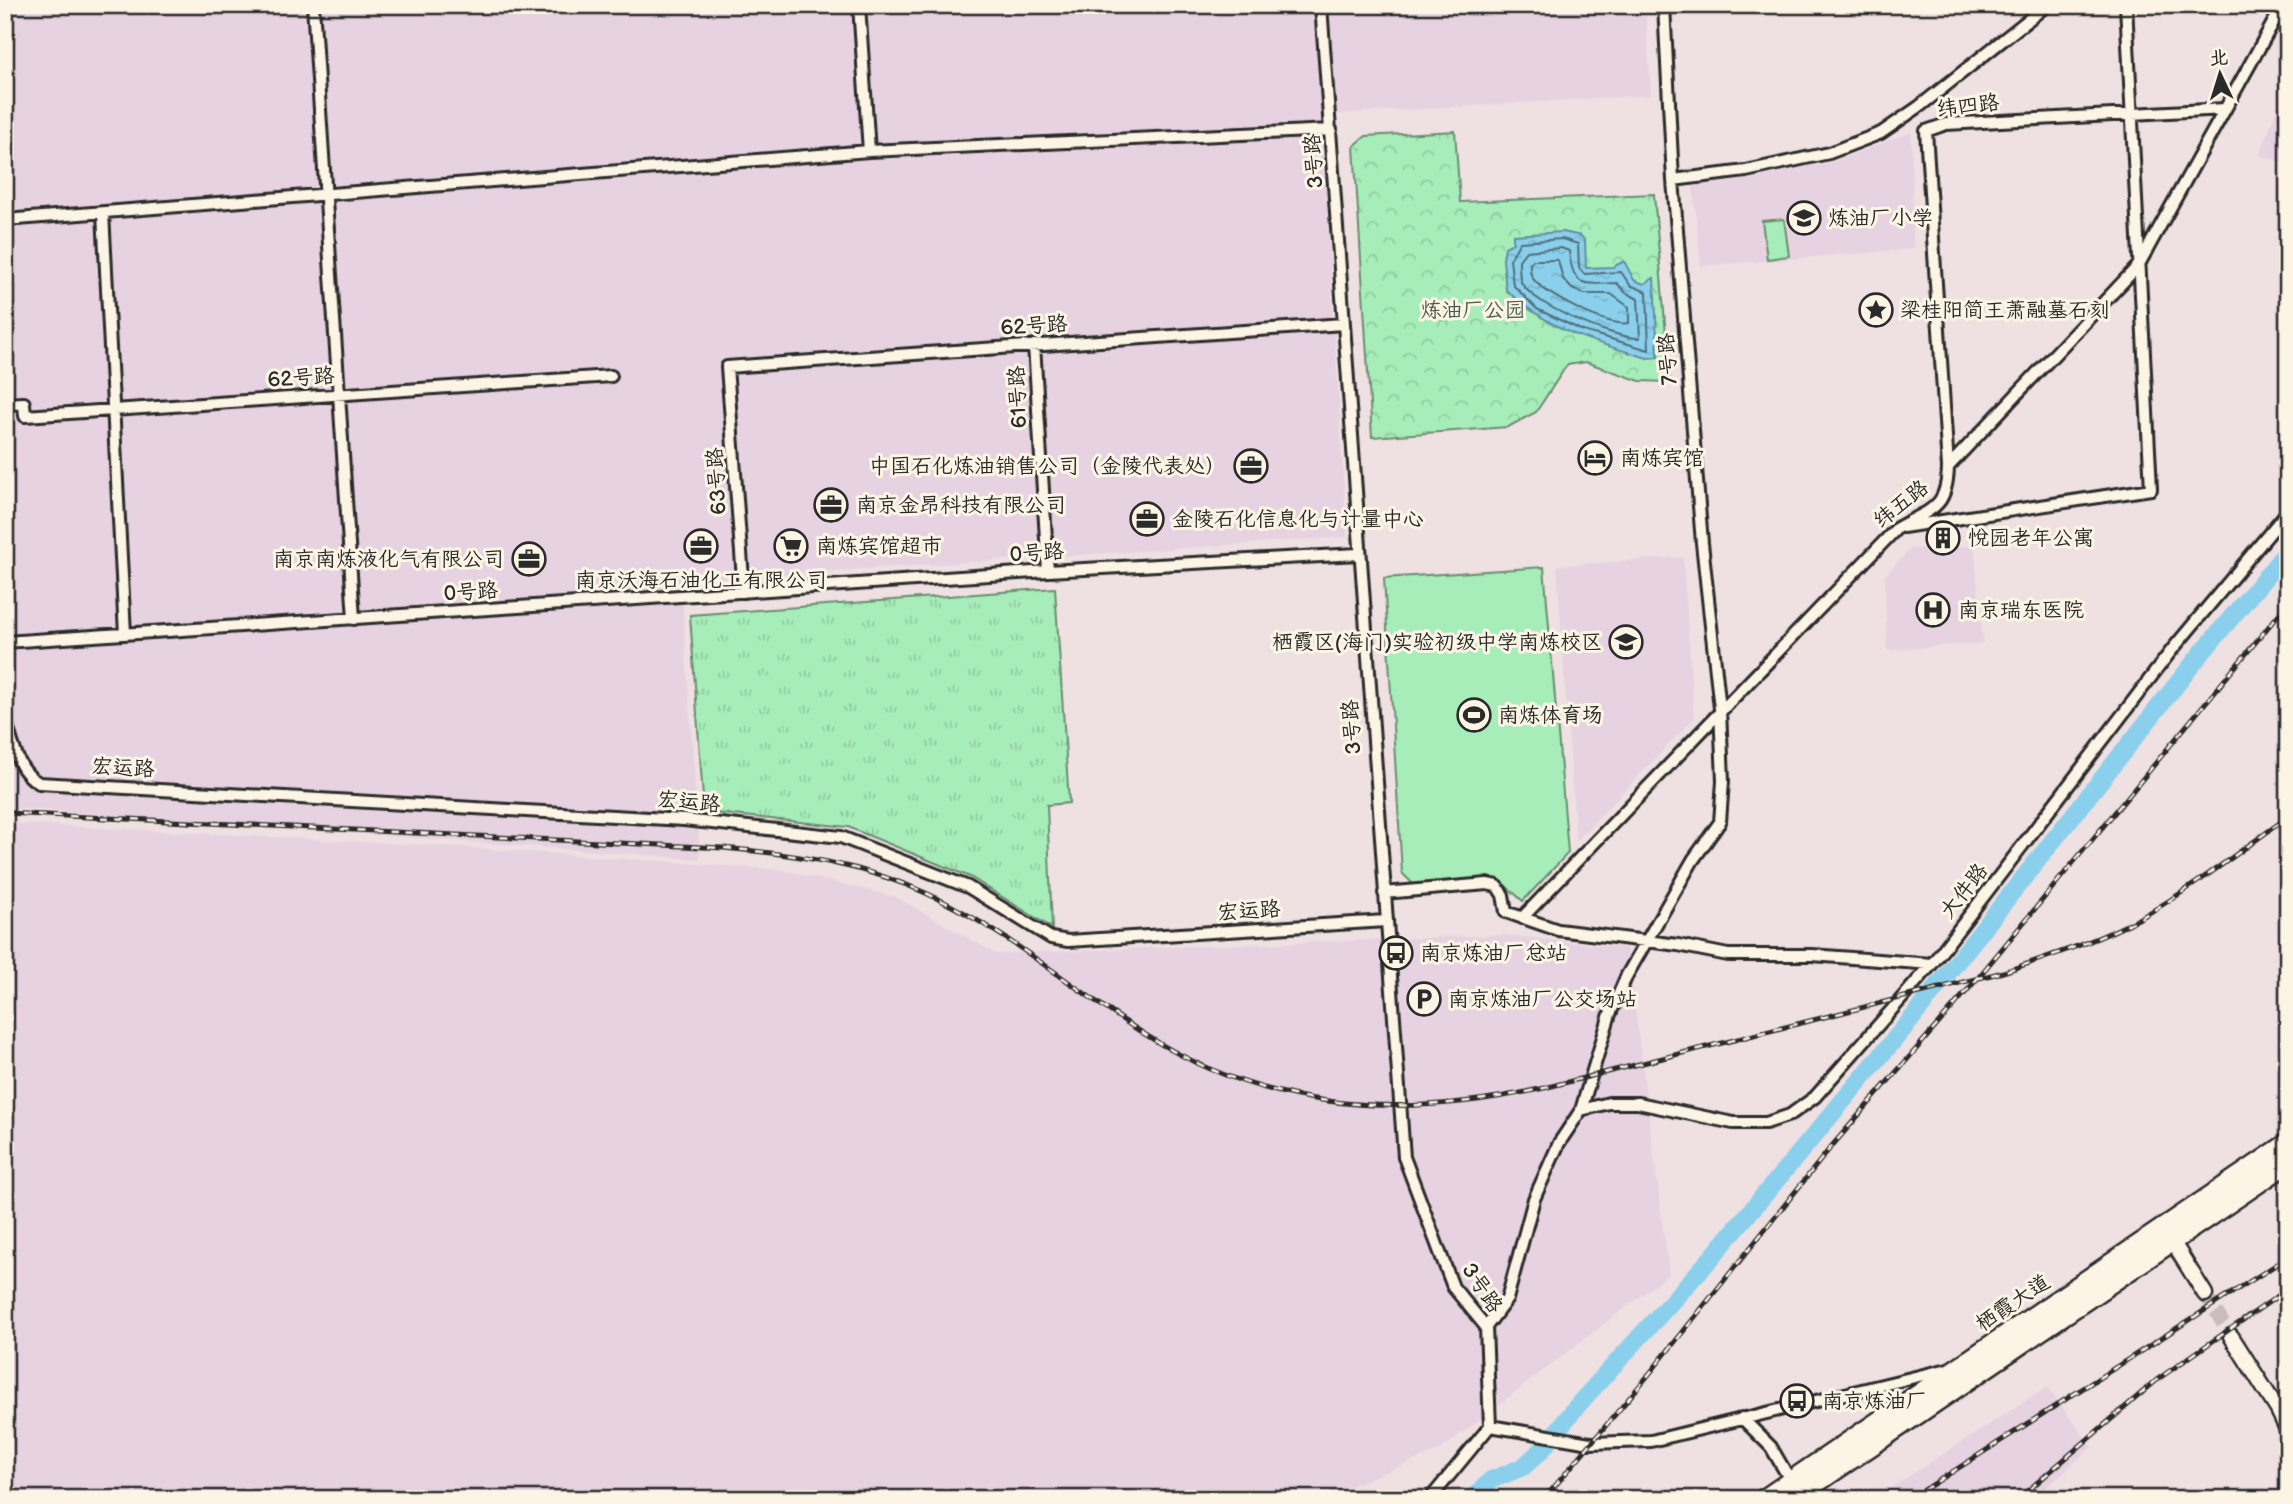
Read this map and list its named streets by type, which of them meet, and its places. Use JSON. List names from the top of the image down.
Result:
{
  "streets": {
    "main road": ["栖霞大道"],
    "street": [
      "纬四路",
      "3号路",
      "62号路",
      "7号路",
      "61号路",
      "63号路",
      "纬五路",
      "0号路",
      "宏运路",
      "大件路"
    ]
  },
  "crossings": [
    ["纬四路", "纬五路"],
    ["3号路", "62号路"],
    ["3号路", "7号路"],
    ["3号路", "0号路"],
    ["3号路", "宏运路"],
    ["62号路", "61号路"],
    ["62号路", "63号路"],
    ["7号路", "纬五路"],
    ["7号路", "大件路"],
    ["61号路", "0号路"],
    ["63号路", "0号路"]
  ],
  "parks": ["炼油厂公园"],
  "places": {
    "school or university": ["炼油厂小学", "栖霞区(海门)实验初级中学南炼校区"],
    "place": ["梁桂阳简王萧融墓石刻"],
    "hotel": ["南炼宾馆"],
    "office": [
      "中国石化炼油销售公司（金陵代表处）",
      "南京金昂科技有限公司",
      "金陵石化信息化与计量中心",
      "南京沃海石油化工有限公司",
      "南京南炼液化气有限公司"
    ],
    "building": ["悦园老年公寓"],
    "supermarket": ["南炼宾馆超市"],
    "hospital": ["南京瑞东医院"],
    "sports": ["南炼体育场"],
    "bus stop": ["南京炼油厂总站", "南京炼油厂"],
    "parking": ["南京炼油厂公交场站"]
  },
  "north": "top"
}
